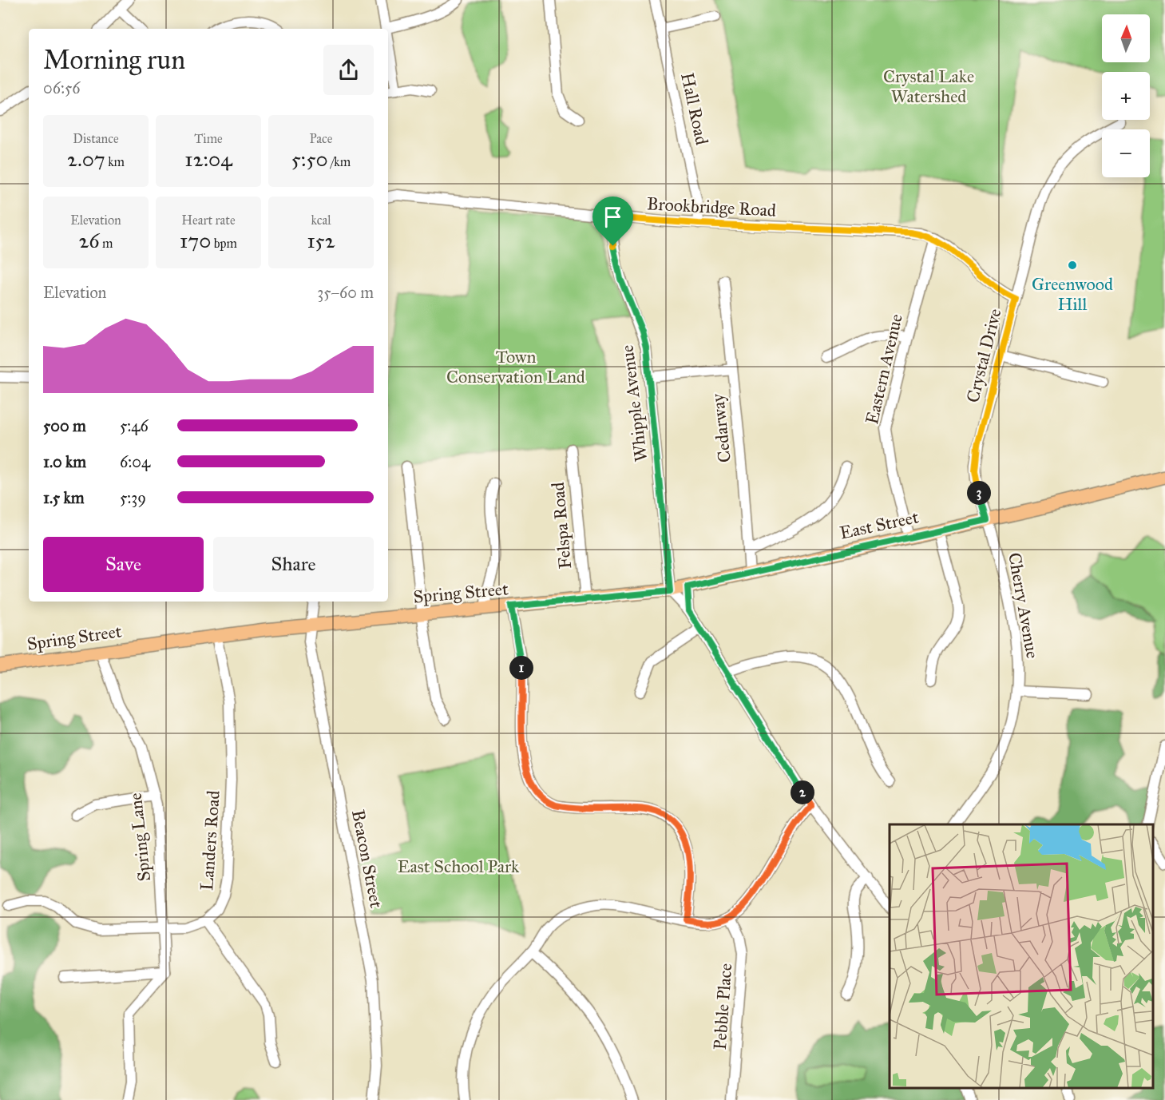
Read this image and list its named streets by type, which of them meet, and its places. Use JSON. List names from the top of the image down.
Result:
{
  "streets": {
    "main road": ["East Street", "Spring Street"],
    "street": [
      "Hall Road",
      "Brookbridge Road",
      "Crystal Drive",
      "Eastern Avenue",
      "Whipple Avenue",
      "Cedarway",
      "Felspa Road",
      "Cherry Avenue",
      "Spring Lane",
      "Landers Road",
      "Beacon Street",
      "Pebble Place"
    ]
  },
  "crossings": [
    ["Hall Road", "Brookbridge Road"],
    ["Brookbridge Road", "Crystal Drive"],
    ["Brookbridge Road", "Eastern Avenue"],
    ["Brookbridge Road", "Whipple Avenue"],
    ["Crystal Drive", "East Street"],
    ["Crystal Drive", "Cherry Avenue"],
    ["Eastern Avenue", "East Street"],
    ["Whipple Avenue", "East Street"],
    ["Whipple Avenue", "Spring Street"],
    ["Cedarway", "East Street"],
    ["East Street", "Spring Street"],
    ["East Street", "Cherry Avenue"],
    ["Felspa Road", "Spring Street"],
    ["Spring Street", "Spring Lane"],
    ["Spring Street", "Landers Road"],
    ["Spring Street", "Beacon Street"]
  ],
  "parks": ["Crystal Lake Watershed", "Town Conservation Land", "East School Park"],
  "places": ["Greenwood Hill"],
  "north": "top",
  "page": {
    "map_buttons": ["+", "−"],
    "heading": ["Morning run", "06:56"],
    "stats": [
      ["Distance", "2.07 km"],
      ["Time", "12:04"],
      ["Pace", "5:50 /km"],
      ["Elevation", "26 m"],
      ["Heart rate", "170 bpm"],
      ["kcal", "152"]
    ],
    "chart": ["Elevation", "35–60 m"],
    "list": [
      {
        "name": "500 m",
        "note": "5:46"
      },
      {
        "name": "1.0 km",
        "note": "6:04"
      },
      {
        "name": "1.5 km",
        "note": "5:39"
      }
    ],
    "pins": ["3", "1", "2"],
    "buttons": ["Save", "Share"]
  }
}
